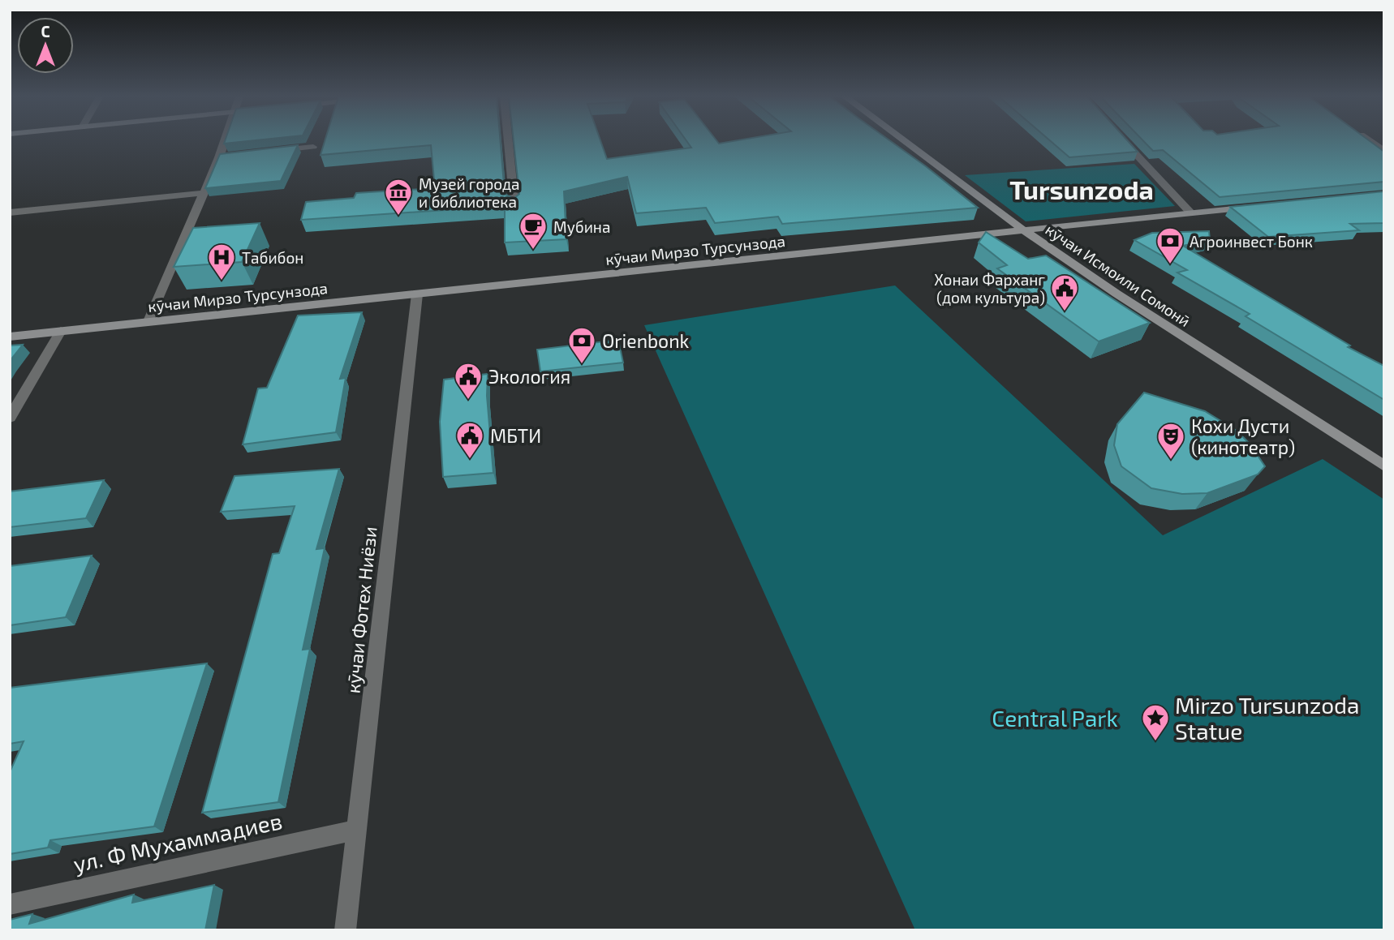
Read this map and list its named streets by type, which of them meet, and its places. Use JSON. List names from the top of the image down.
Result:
{
  "streets": {
    "main road": ["кӯчаи Мирзо Турсунзода", "кӯчаи Исмоили Сомонӣ"],
    "street": ["кӯчаи Фотех Ниёзи", "ул. Ф Мухаммадиев"]
  },
  "crossings": [
    ["кӯчаи Мирзо Турсунзода", "кӯчаи Исмоили Сомонӣ"],
    ["кӯчаи Мирзо Турсунзода", "кӯчаи Фотех Ниёзи"],
    ["кӯчаи Фотех Ниёзи", "ул. Ф Мухаммадиев"]
  ],
  "districts": ["Tursunzoda"],
  "parks": ["Central Park"],
  "places": {
    "museum": ["Музей города и библиотека"],
    "cafe": ["Мубина"],
    "bank": ["Агроинвест Бонк", "Orienbonk"],
    "hospital": ["Табибон"],
    "public building": ["Хонаи Фарханг (дом культура)", "Экология", "МБТИ"],
    "theatre": ["Кохи Дусти (кинотеатр)"],
    "place": ["Mirzo Tursunzoda Statue"]
  },
  "north": "top"
}
